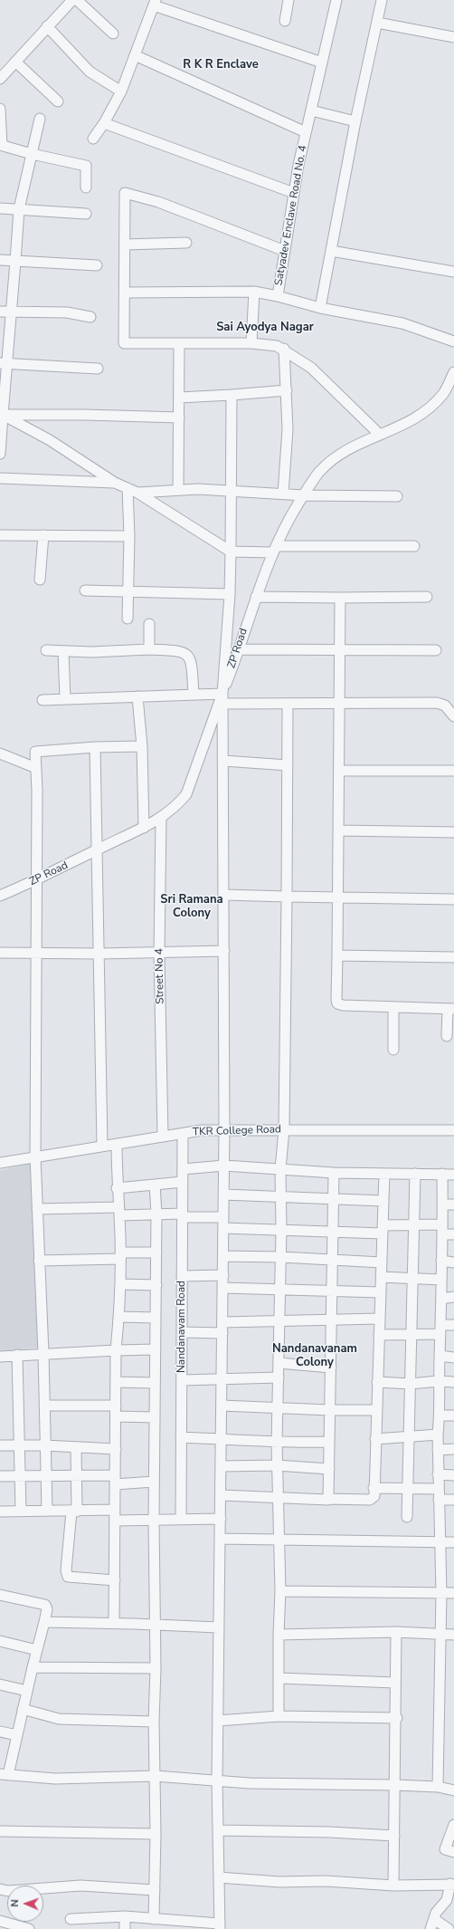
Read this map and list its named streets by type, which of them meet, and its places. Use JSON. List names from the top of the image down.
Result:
{
  "streets": {
    "street": [
      "Satyadev Enclave Road No. 4",
      "ZP Road",
      "Street No 4",
      "TKR College Road",
      "Nandanavam Road"
    ]
  },
  "crossings": [
    ["ZP Road", "Street No 4"],
    ["Street No 4", "TKR College Road"],
    ["TKR College Road", "Nandanavam Road"]
  ],
  "districts": [
    "R K R Enclave",
    "Sai Ayodya Nagar",
    "Sri Ramana Colony",
    "Nandanavanam Colony"
  ],
  "north": "left"
}
